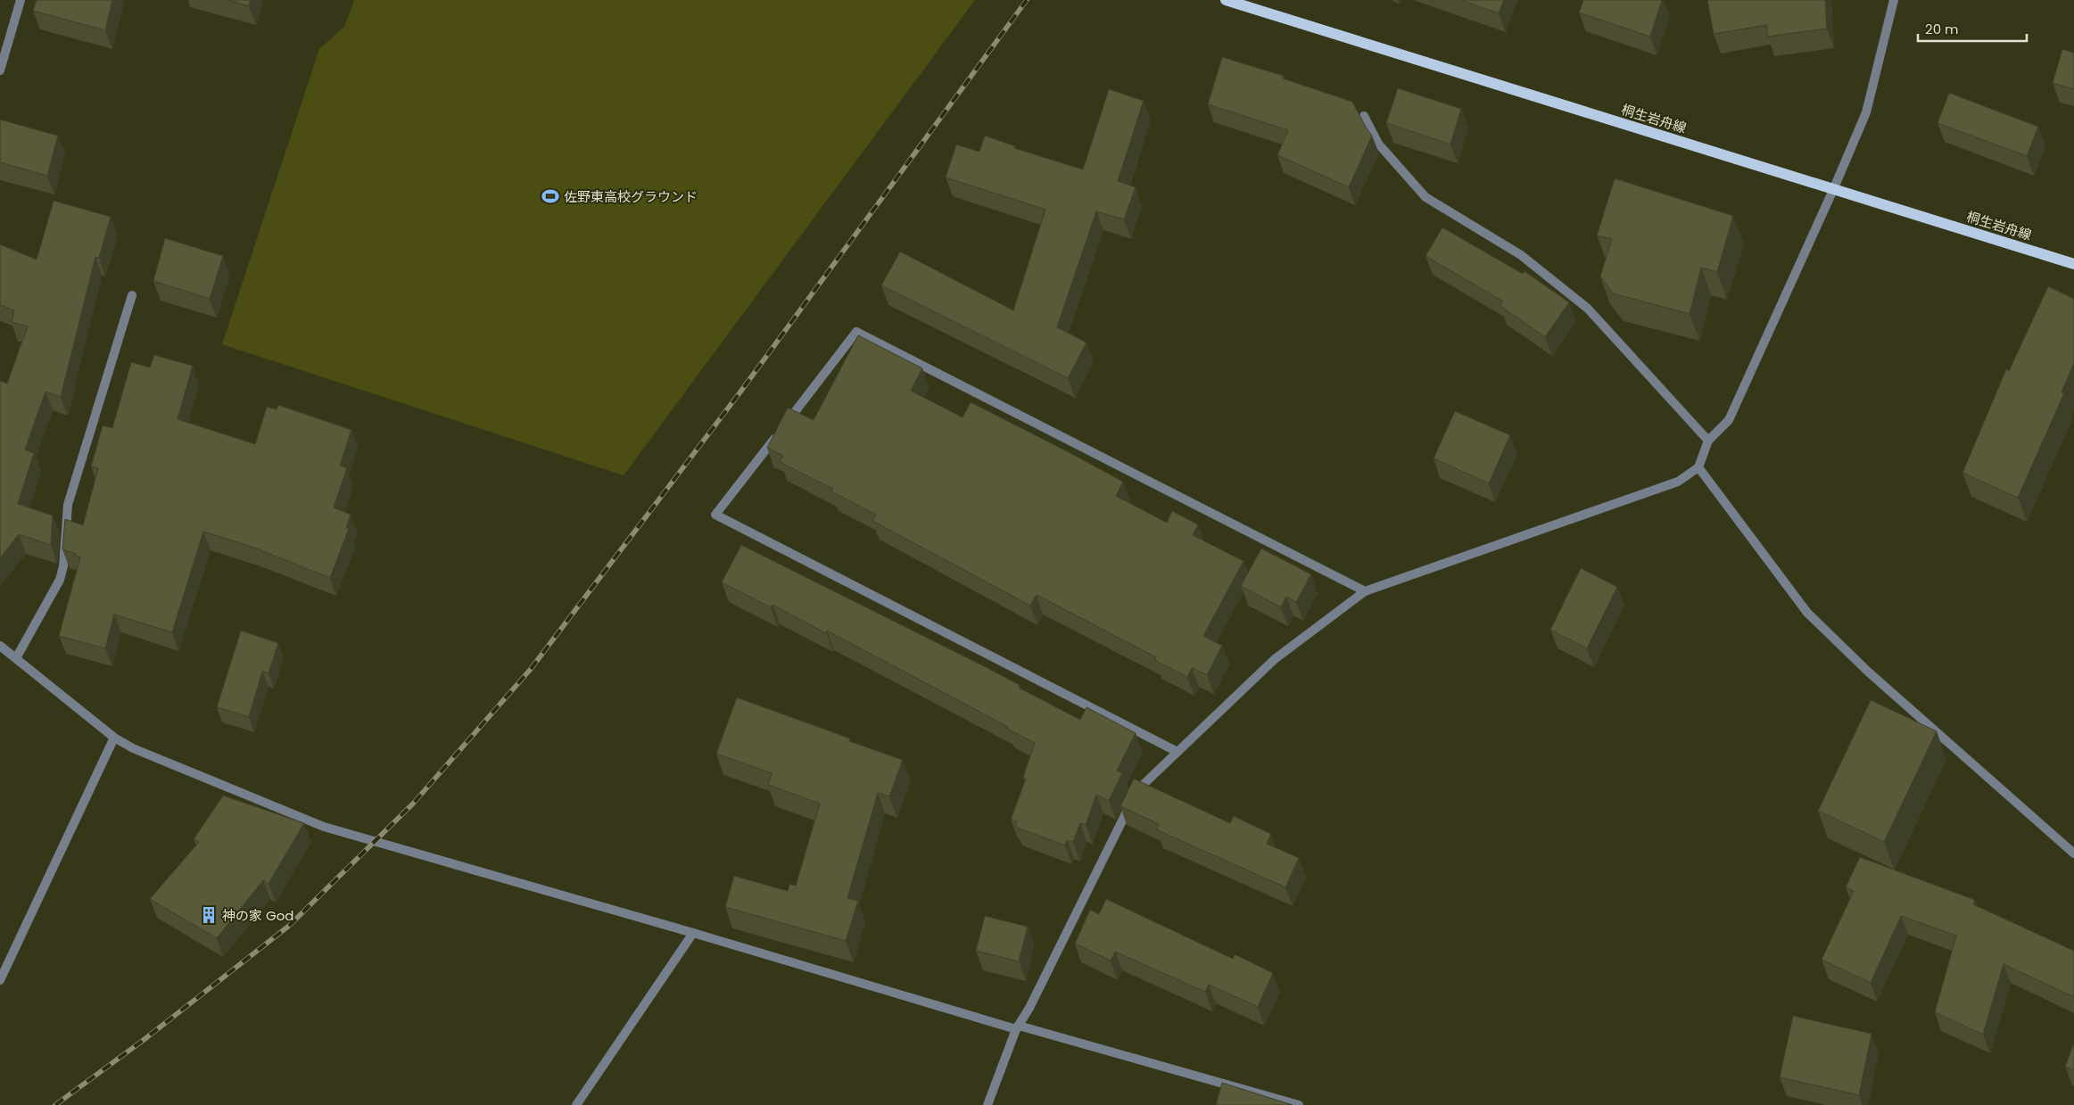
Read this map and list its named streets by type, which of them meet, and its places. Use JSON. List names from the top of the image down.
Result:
{
  "streets": {
    "main road": ["桐生岩舟線"]
  },
  "places": {
    "sports": ["佐野東高校グラウンド"],
    "building": ["神の家 God"]
  },
  "scale_bar": "20 m"
}
